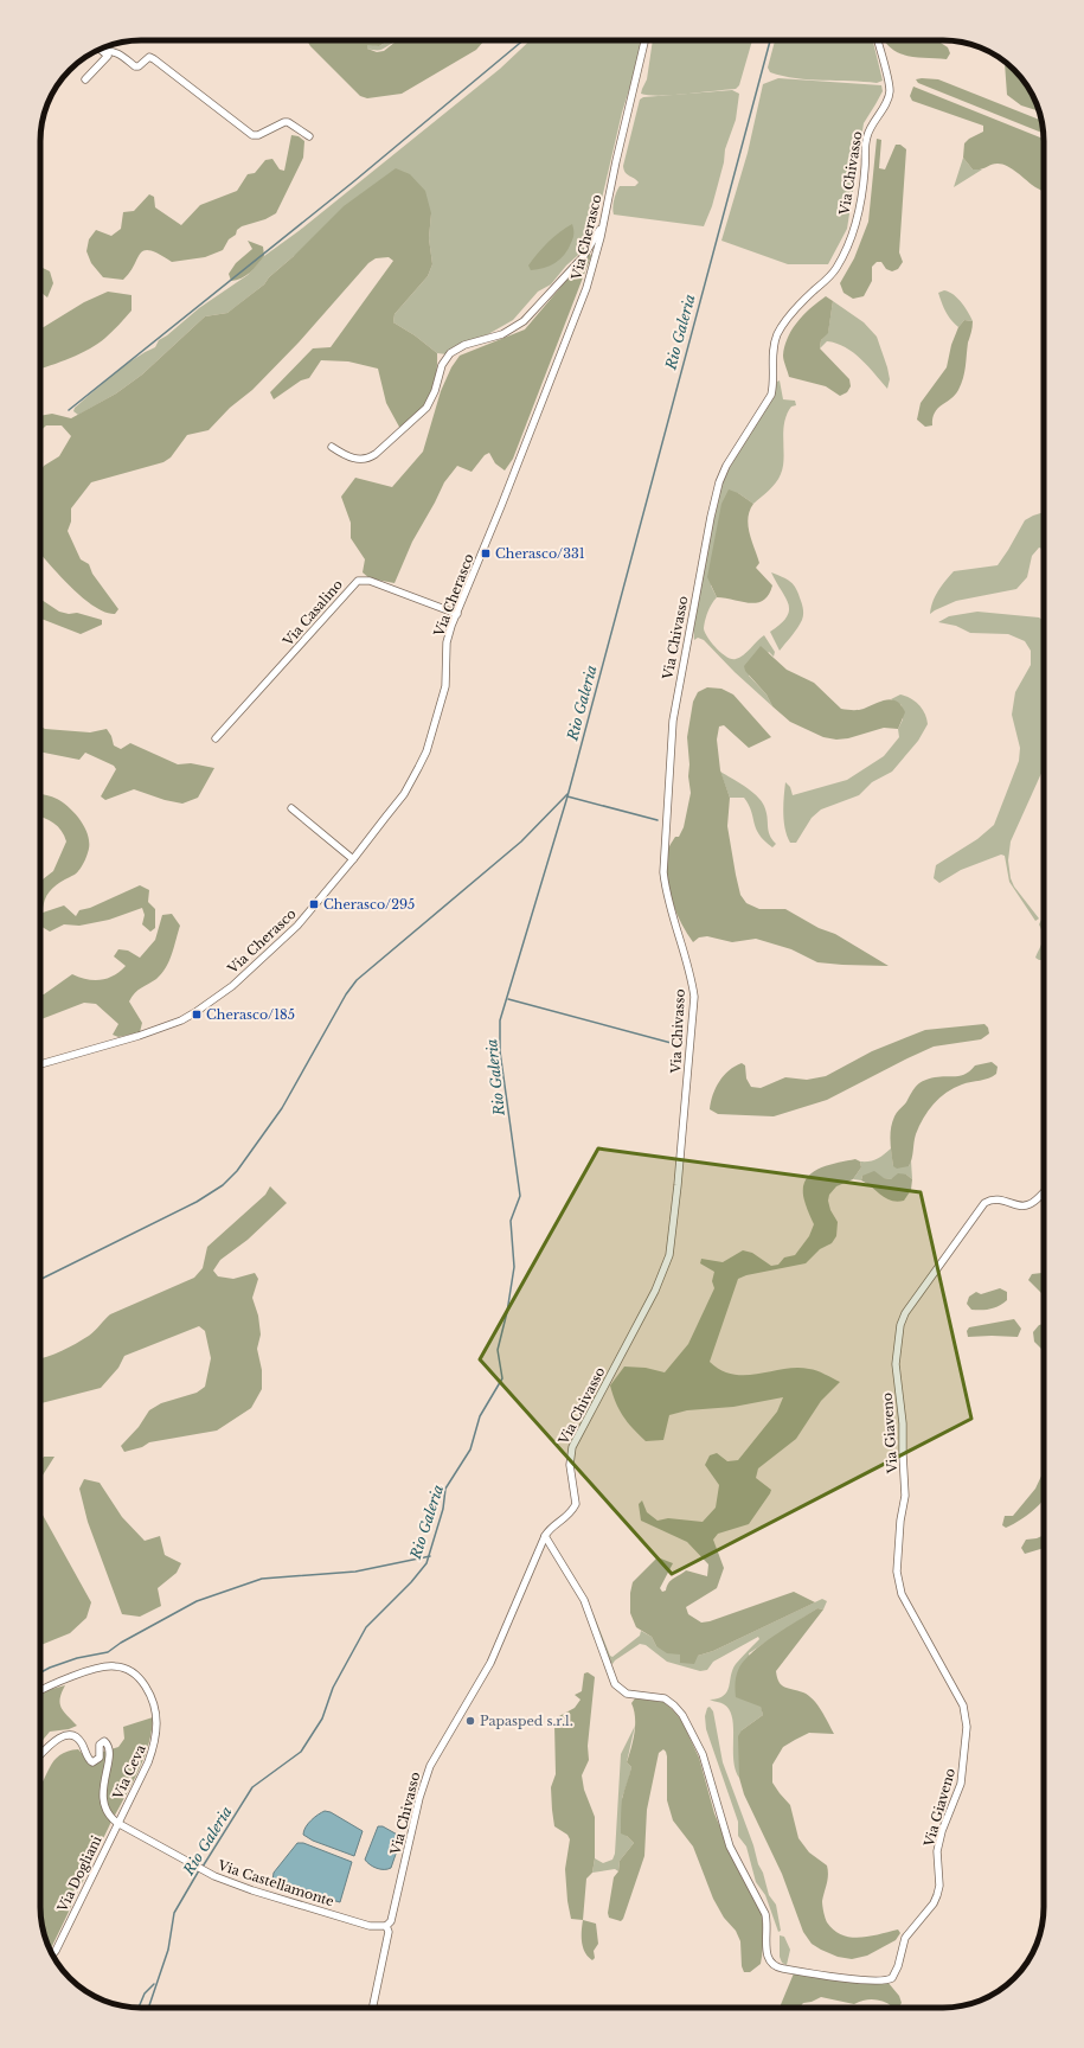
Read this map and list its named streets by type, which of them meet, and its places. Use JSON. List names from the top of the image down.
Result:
{
  "streets": {
    "street": [
      "Via Chivasso",
      "Via Cherasco",
      "Via Casalino",
      "Via Giaveno",
      "Via Ceva",
      "Via Dogliani",
      "Via Castellamonte"
    ]
  },
  "crossings": [
    ["Via Chivasso", "Via Giaveno"],
    ["Via Chivasso", "Via Castellamonte"],
    ["Via Cherasco", "Via Casalino"],
    ["Via Ceva", "Via Dogliani"],
    ["Via Ceva", "Via Castellamonte"],
    ["Via Dogliani", "Via Castellamonte"]
  ],
  "water": ["Rio Galeria"],
  "places": {
    "transit": ["Cherasco/331", "Cherasco/295", "Cherasco/185"],
    "other": ["Papasped s.r.l."]
  }
}
